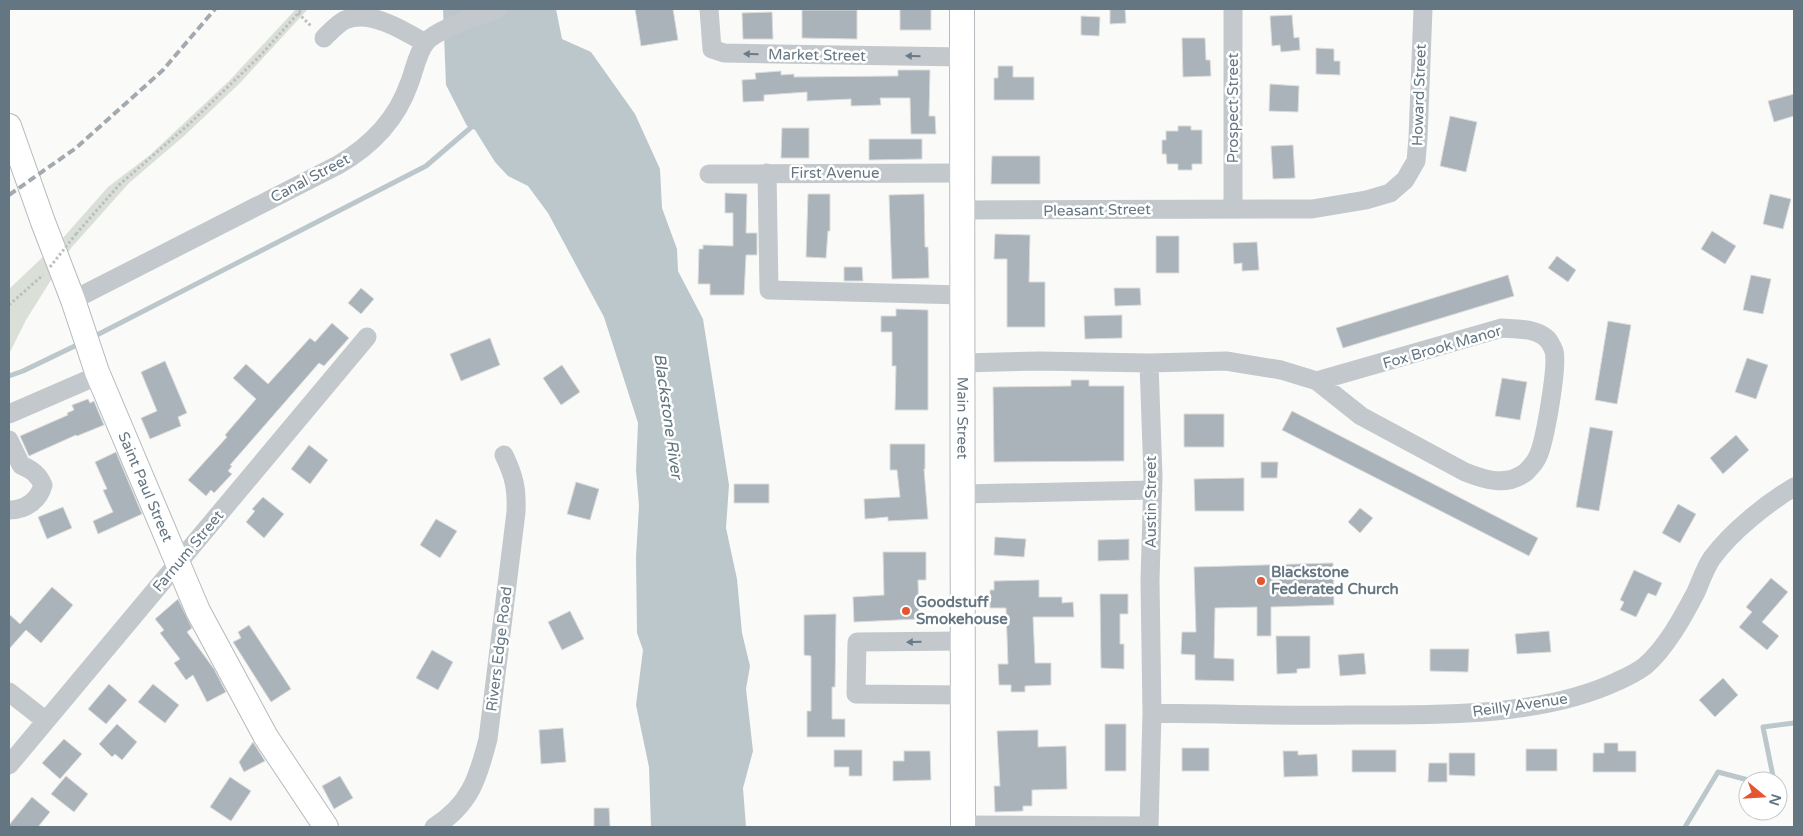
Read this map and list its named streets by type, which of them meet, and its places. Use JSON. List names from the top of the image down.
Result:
{
  "streets": {
    "main road": ["Main Street", "Saint Paul Street"],
    "street": [
      "Market Street",
      "Howard Street",
      "Prospect Street",
      "First Avenue",
      "Canal Street",
      "Pleasant Street",
      "Fox Brook Manor",
      "Austin Street",
      "Farnum Street",
      "Rivers Edge Road",
      "Reilly Avenue"
    ]
  },
  "crossings": [
    ["Market Street", "Main Street"],
    ["Howard Street", "Prospect Street"],
    ["Howard Street", "Pleasant Street"],
    ["Prospect Street", "Pleasant Street"],
    ["First Avenue", "Main Street"],
    ["Canal Street", "Saint Paul Street"],
    ["Pleasant Street", "Main Street"],
    ["Fox Brook Manor", "Austin Street"],
    ["Saint Paul Street", "Farnum Street"],
    ["Austin Street", "Reilly Avenue"]
  ],
  "one_way": ["Market Street"],
  "water": ["Blackstone River"],
  "places": ["Blackstone Federated Church", "Goodstuff Smokehouse"],
  "north": "right"
}
